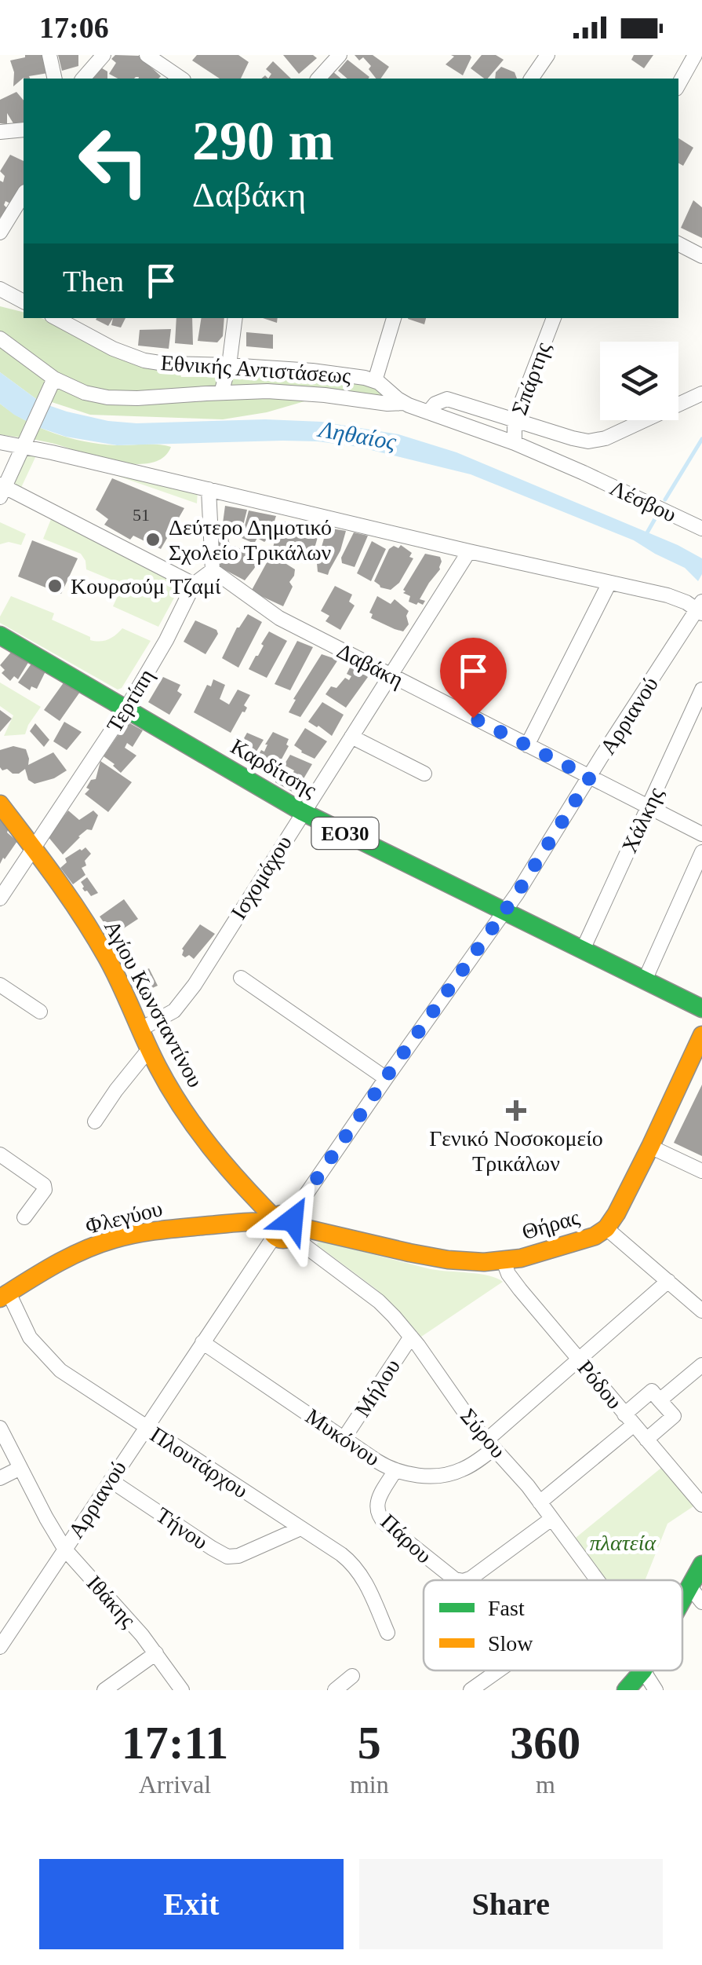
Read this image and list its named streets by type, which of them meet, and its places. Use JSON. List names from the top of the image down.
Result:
{
  "streets": {
    "street": [
      "Εθνικής Αντιστάσεως",
      "Σπάρτης",
      "Λέσβου",
      "Δαβάκη",
      "Τερτίπη",
      "Αρριανού",
      "Καρδίτσης",
      "Χάλκης",
      "ΕΟ30",
      "Ισχομάχου",
      "Αγίου Κωνσταντίνου",
      "Φλεγύου",
      "Θήρας",
      "Ρόδου",
      "Μήλου",
      "Σύρου",
      "Μυκόνου",
      "Πλουτάρχου",
      "Τήνου",
      "Πάρου",
      "Ιθάκης"
    ]
  },
  "crossings": [
    ["Σπάρτης", "Λέσβου"],
    ["Δαβάκη", "Τερτίπη"],
    ["Δαβάκη", "Αρριανού"],
    ["Δαβάκη", "Χάλκης"],
    ["Δαβάκη", "Ισχομάχου"],
    ["Τερτίπη", "Καρδίτσης"],
    ["Τερτίπη", "Αγίου Κωνσταντίνου"],
    ["Αρριανού", "Καρδίτσης"],
    ["Αρριανού", "Αγίου Κωνσταντίνου"],
    ["Αρριανού", "Φλεγύου"],
    ["Αρριανού", "Θήρας"],
    ["Αρριανού", "Σύρου"],
    ["Αρριανού", "Μυκόνου"],
    ["Αρριανού", "Πλουτάρχου"],
    ["Αρριανού", "Τήνου"],
    ["Αρριανού", "Ιθάκης"],
    ["Καρδίτσης", "Χάλκης"],
    ["Καρδίτσης", "Ισχομάχου"],
    ["Ισχομάχου", "Αγίου Κωνσταντίνου"],
    ["Αγίου Κωνσταντίνου", "Φλεγύου"],
    ["Αγίου Κωνσταντίνου", "Θήρας"],
    ["Αγίου Κωνσταντίνου", "Σύρου"],
    ["Φλεγύου", "Θήρας"],
    ["Φλεγύου", "Σύρου"],
    ["Φλεγύου", "Πλουτάρχου"],
    ["Θήρας", "Ρόδου"],
    ["Θήρας", "Σύρου"],
    ["Ρόδου", "Μυκόνου"],
    ["Μήλου", "Σύρου"],
    ["Μήλου", "Μυκόνου"],
    ["Σύρου", "Μυκόνου"],
    ["Σύρου", "Πάρου"],
    ["Μυκόνου", "Πάρου"],
    ["Πλουτάρχου", "Τήνου"]
  ],
  "water": ["Ληθαίος"],
  "parks": ["πλατεία"],
  "places": {
    "other": ["Δεύτερο Δημοτικό Σχολείο Τρικάλων", "Κουρσούμ Τζαμί"],
    "health": ["Γενικό Νοσοκομείο Τρικάλων"]
  },
  "house_numbers": ["51"],
  "legend": ["Fast", "Slow"],
  "page": {
    "status": "17:06",
    "turn": ["290 m", "Δαβάκη"],
    "then": "Then",
    "eta": [
      "17:11",
      "Arrival",
      "5",
      "min",
      "360",
      "m"
    ],
    "buttons": ["Exit", "Share"]
  }
}
